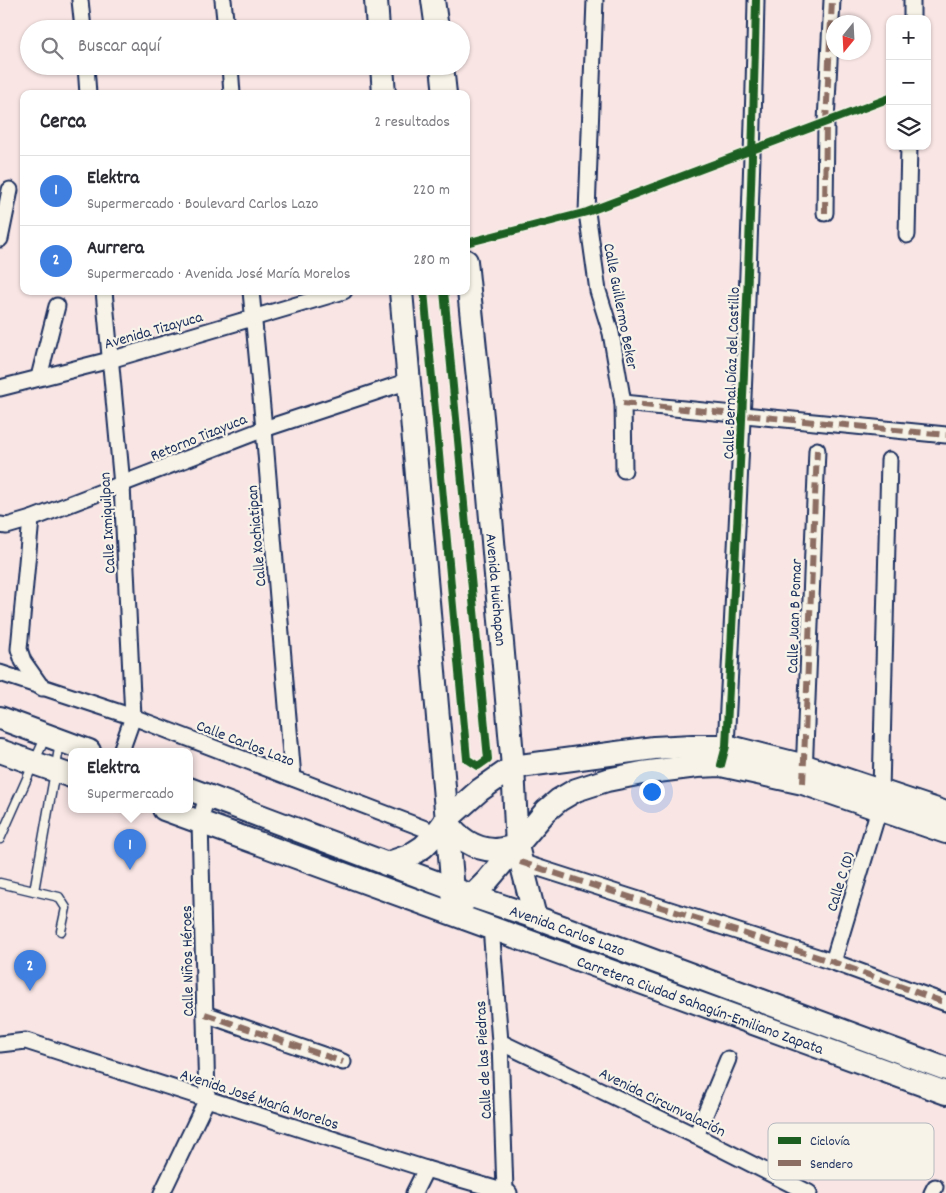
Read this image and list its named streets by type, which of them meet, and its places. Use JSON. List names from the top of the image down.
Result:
{
  "streets": {
    "street": [
      "Calle Guillermo Beker",
      "Avenida Tizayuca",
      "Calle Bernal Díaz del Castillo",
      "Retorno Tizayuca",
      "Calle Ixmiquilpan",
      "Calle Xochiatipan",
      "Avenida Huichapan",
      "Calle Juan B Pomar",
      "Calle Carlos Lazo",
      "Calle C (D)",
      "Avenida Carlos Lazo",
      "Calle Niños Héroes",
      "Carretera Ciudad Sahagún-Emiliano Zapata",
      "Calle de las Piedras",
      "Avenida José María Morelos",
      "Avenida Circunvalación"
    ]
  },
  "crossings": [
    ["Avenida Tizayuca", "Calle Ixmiquilpan"],
    ["Avenida Tizayuca", "Calle Xochiatipan"],
    ["Retorno Tizayuca", "Calle Ixmiquilpan"],
    ["Retorno Tizayuca", "Calle Xochiatipan"],
    ["Calle Ixmiquilpan", "Calle Carlos Lazo"],
    ["Calle Xochiatipan", "Calle Carlos Lazo"],
    ["Avenida Huichapan", "Avenida Carlos Lazo"],
    ["Avenida Carlos Lazo", "Calle Niños Héroes"],
    ["Avenida Carlos Lazo", "Carretera Ciudad Sahagún-Emiliano Zapata"],
    ["Calle Niños Héroes", "Avenida José María Morelos"],
    ["Carretera Ciudad Sahagún-Emiliano Zapata", "Calle de las Piedras"],
    ["Calle de las Piedras", "Avenida José María Morelos"],
    ["Calle de las Piedras", "Avenida Circunvalación"]
  ],
  "legend": ["Ciclovía", "Sendero"],
  "north": "bottom",
  "page": {
    "map_buttons": ["+", "−"],
    "search": "Buscar aquí",
    "heading": ["Cerca", "2 resultados"],
    "list": [
      {
        "mark": "1",
        "name": "Elektra",
        "note": "Supermercado · Boulevard Carlos Lazo",
        "value": "220 m"
      },
      {
        "mark": "2",
        "name": "Aurrera",
        "note": "Supermercado · Avenida José María Morelos",
        "value": "280 m"
      }
    ],
    "popup": ["Elektra", "Supermercado"],
    "pins": ["1", "2"]
  }
}
